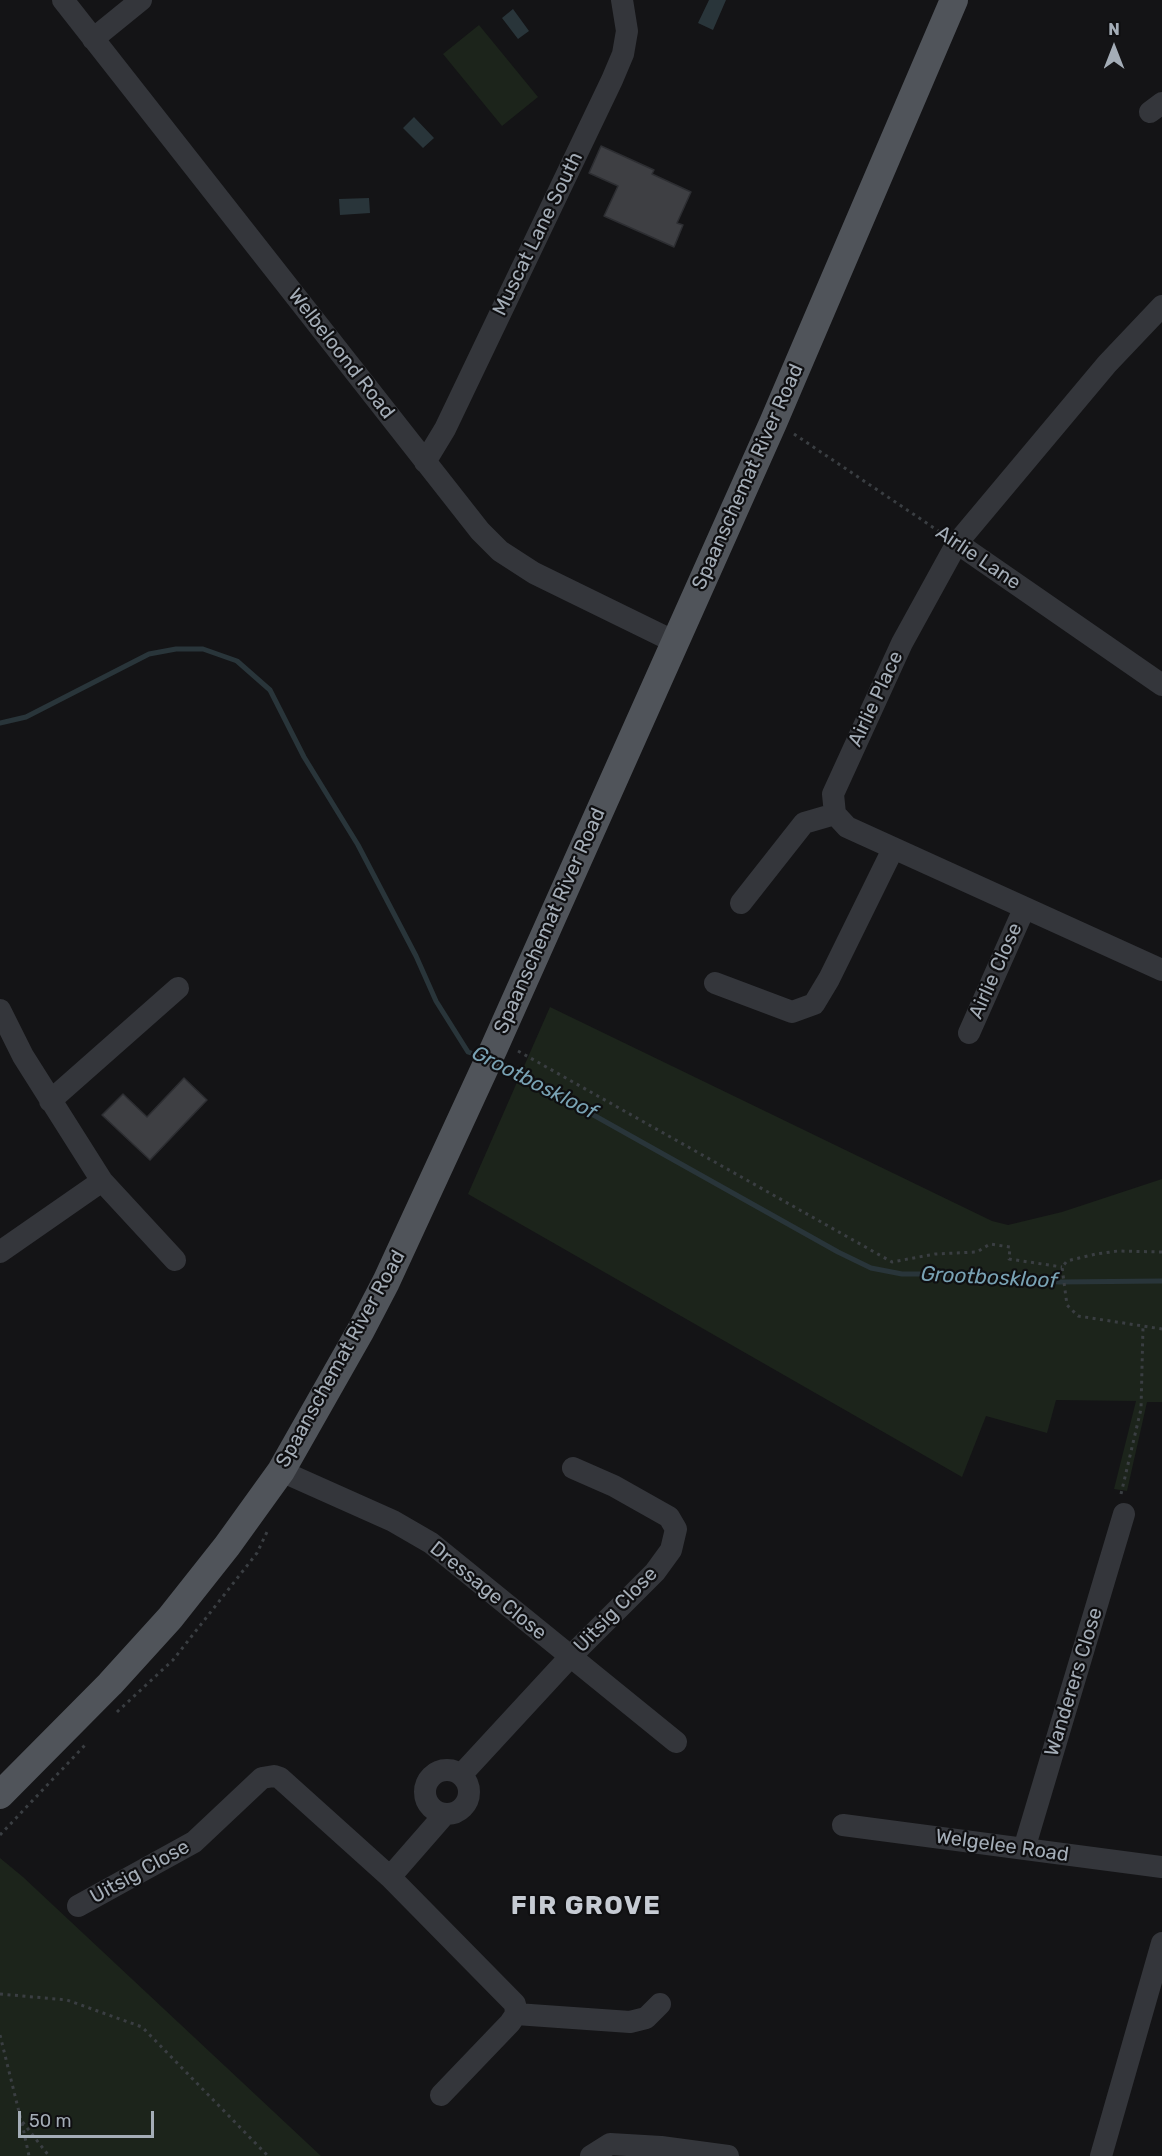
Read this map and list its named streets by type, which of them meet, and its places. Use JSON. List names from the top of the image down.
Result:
{
  "streets": {
    "main road": ["Spaanschemat River Road"],
    "street": [
      "Muscat Lane South",
      "Welbeloond Road",
      "Airlie Lane",
      "Airlie Place",
      "Airlie Close",
      "Dressage Close",
      "Uitsig Close",
      "Wanderers Close",
      "Welgelee Road"
    ]
  },
  "crossings": [
    ["Muscat Lane South", "Welbeloond Road"],
    ["Welbeloond Road", "Spaanschemat River Road"],
    ["Spaanschemat River Road", "Dressage Close"],
    ["Airlie Lane", "Airlie Place"],
    ["Dressage Close", "Uitsig Close"],
    ["Wanderers Close", "Welgelee Road"]
  ],
  "districts": ["FIR GROVE"],
  "water": ["Grootboskloof"],
  "scale_bar": "50 m",
  "north": "top"
}
